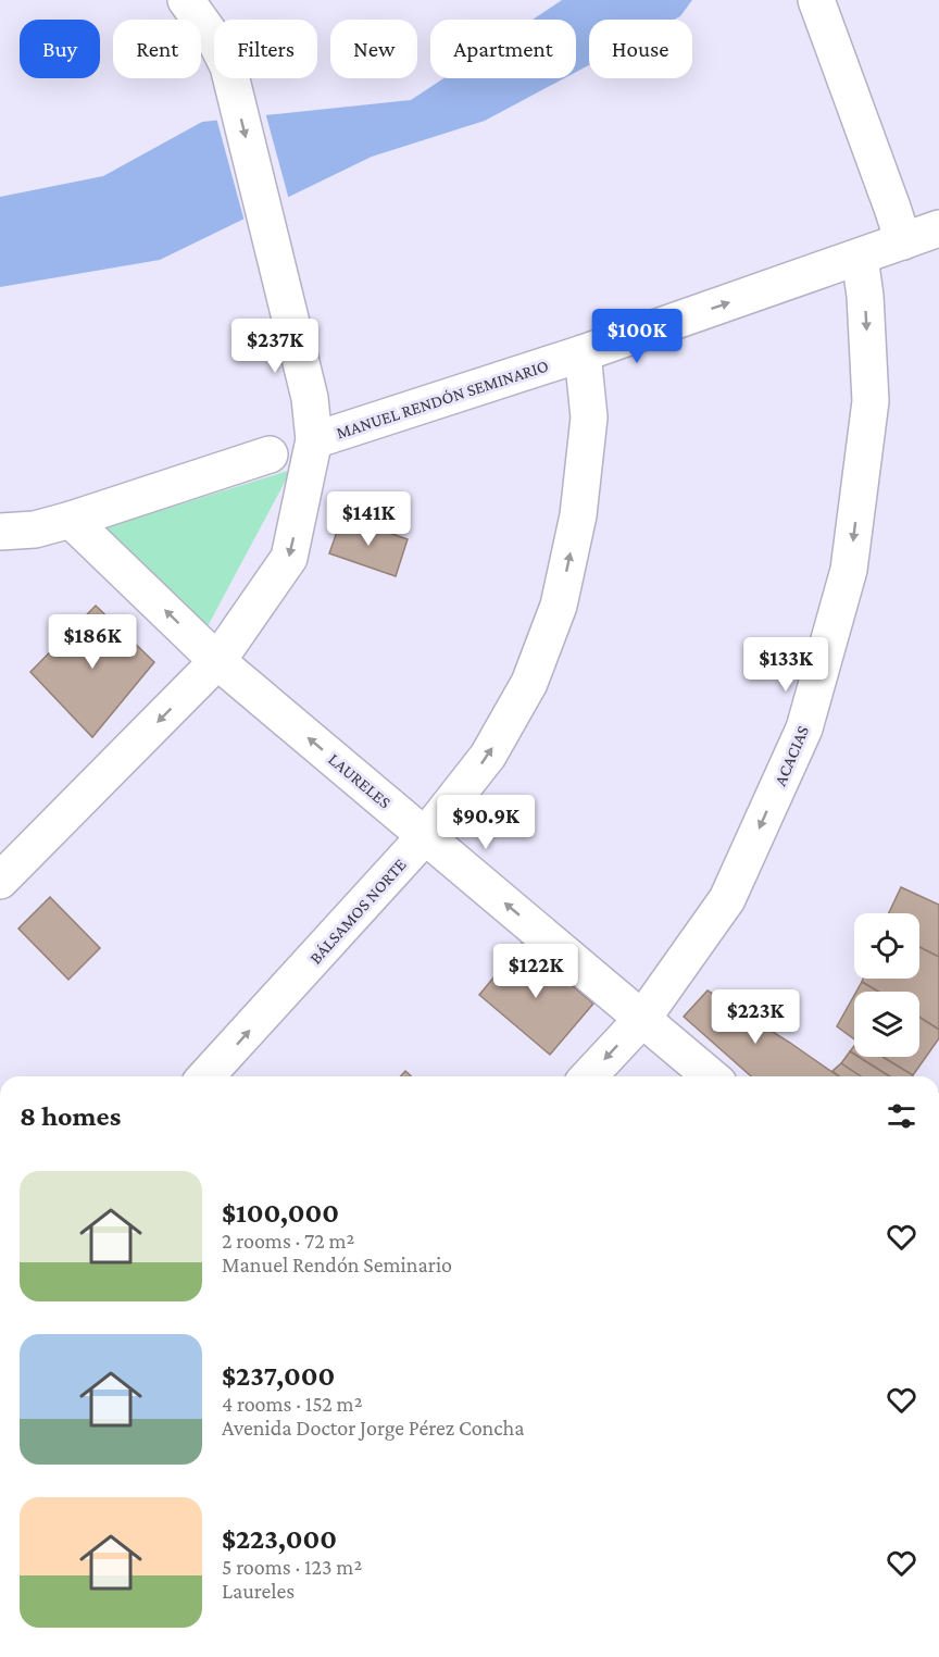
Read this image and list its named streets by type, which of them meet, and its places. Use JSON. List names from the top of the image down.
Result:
{
  "streets": {
    "street": [
      "MANUEL RENDÓN SEMINARIO",
      "ACACIAS",
      "LAURELES",
      "BÁLSAMOS NORTE"
    ]
  },
  "crossings": [
    ["MANUEL RENDÓN SEMINARIO", "ACACIAS"],
    ["MANUEL RENDÓN SEMINARIO", "BÁLSAMOS NORTE"],
    ["ACACIAS", "LAURELES"],
    ["LAURELES", "BÁLSAMOS NORTE"]
  ],
  "one_way": ["MANUEL RENDÓN SEMINARIO", "ACACIAS", "LAURELES"],
  "page": {
    "chip": [
      "Buy",
      "Rent",
      "Filters",
      "New",
      "Apartment",
      "House"
    ],
    "price": [
      "$100K",
      "$237K",
      "$141K",
      "$186K",
      "$133K",
      "$90.9K",
      "$122K",
      "$223K"
    ],
    "heading": "8 homes",
    "list": [
      {
        "name": "$100,000",
        "note": "2 rooms · 72 m² · Manuel Rendón Seminario"
      },
      {
        "name": "$237,000",
        "note": "4 rooms · 152 m² · Avenida Doctor Jorge Pérez Concha"
      },
      {
        "name": "$223,000",
        "note": "5 rooms · 123 m² · Laureles"
      }
    ]
  }
}
